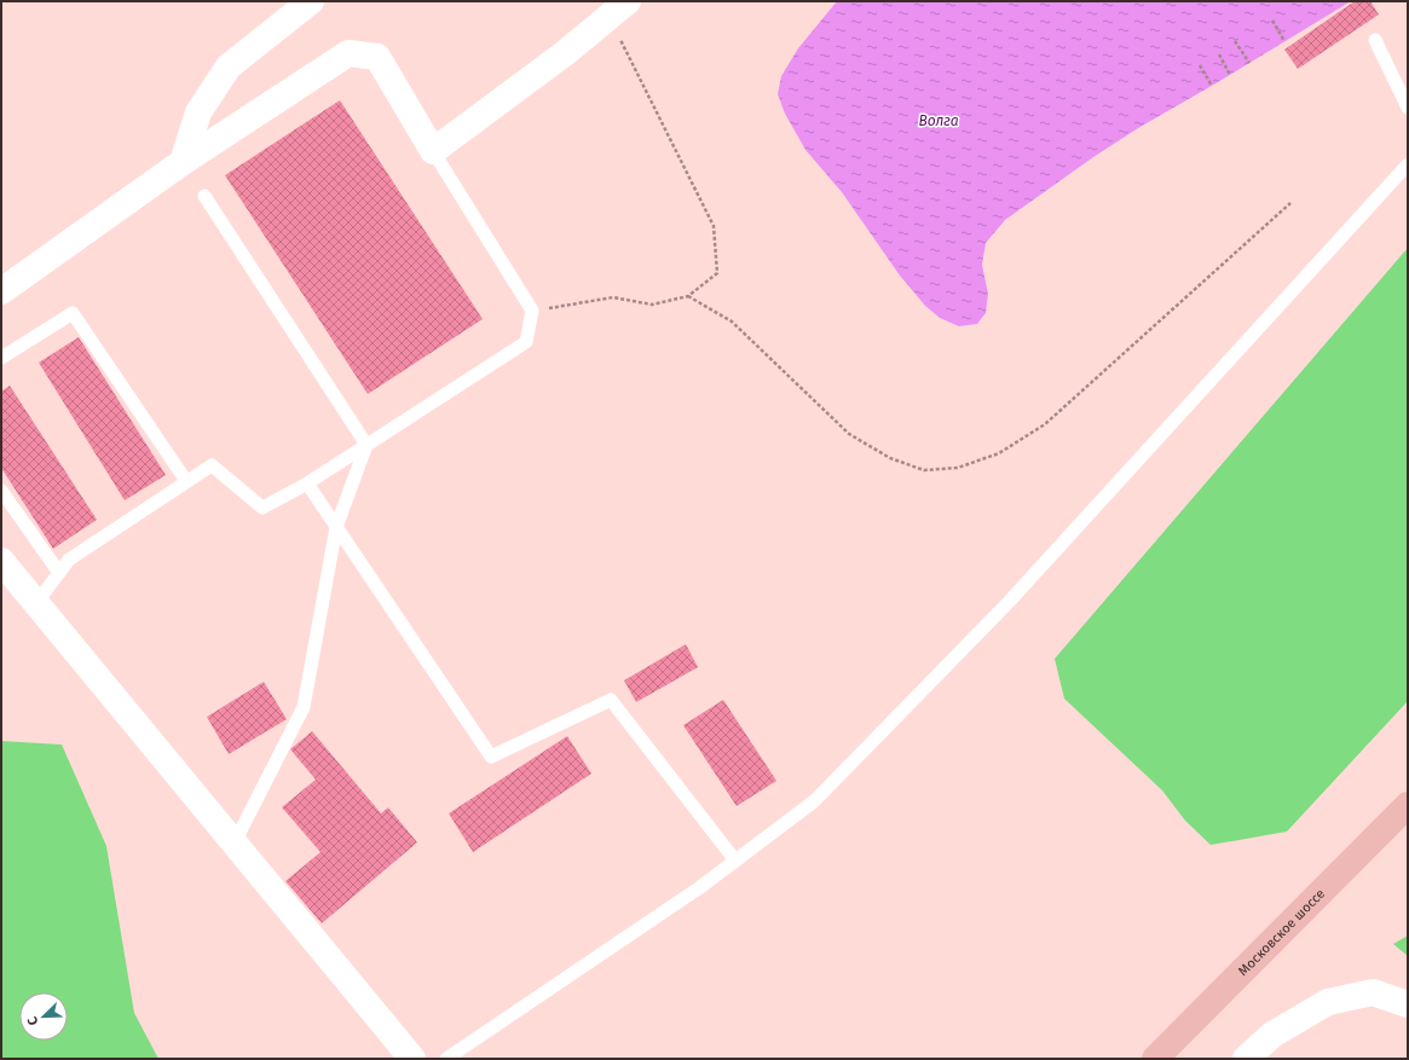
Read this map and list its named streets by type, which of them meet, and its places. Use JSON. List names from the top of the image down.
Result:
{
  "streets": {
    "main road": ["Московское шоссе"]
  },
  "water": ["Волга"],
  "north": "bottom left"
}
